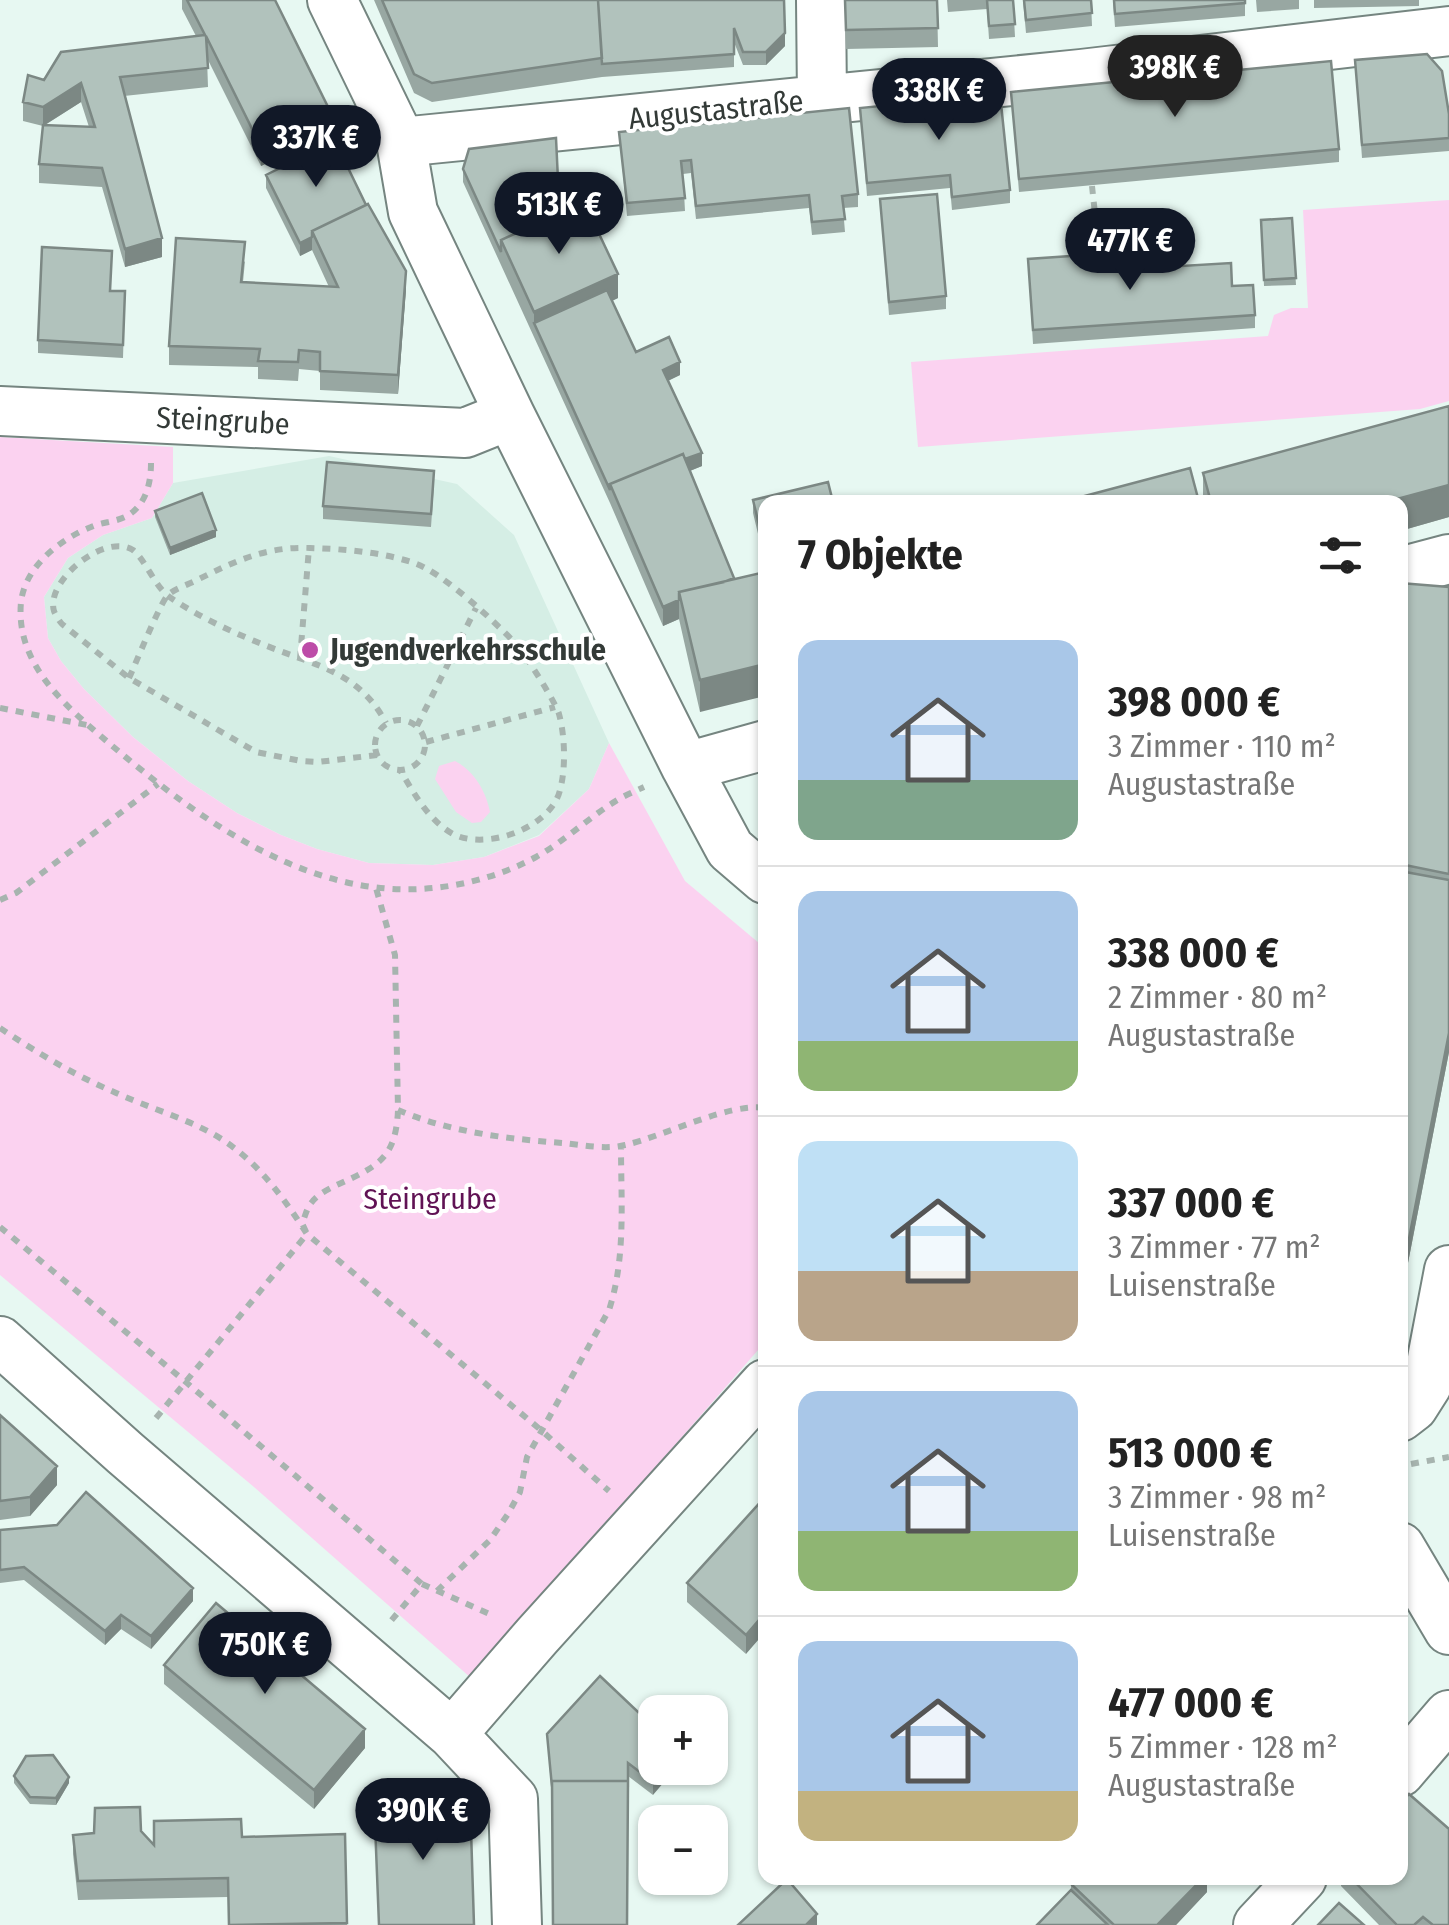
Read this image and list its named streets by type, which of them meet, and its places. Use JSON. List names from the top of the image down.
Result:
{
  "streets": {
    "street": ["Augustastraße", "Steingrube"]
  },
  "parks": ["Steingrube"],
  "places": ["Jugendverkehrsschule"],
  "page": {
    "price": [
      "398K €",
      "338K €",
      "337K €",
      "513K €",
      "477K €",
      "750K €",
      "390K €"
    ],
    "heading": "7 Objekte",
    "list": [
      {
        "name": "398 000 €",
        "note": "3 Zimmer · 110 m² · Augustastraße"
      },
      {
        "name": "338 000 €",
        "note": "2 Zimmer · 80 m² · Augustastraße"
      },
      {
        "name": "337 000 €",
        "note": "3 Zimmer · 77 m² · Luisenstraße"
      },
      {
        "name": "513 000 €",
        "note": "3 Zimmer · 98 m² · Luisenstraße"
      },
      {
        "name": "477 000 €",
        "note": "5 Zimmer · 128 m² · Augustastraße"
      }
    ],
    "map_buttons": ["+", "−"]
  }
}
